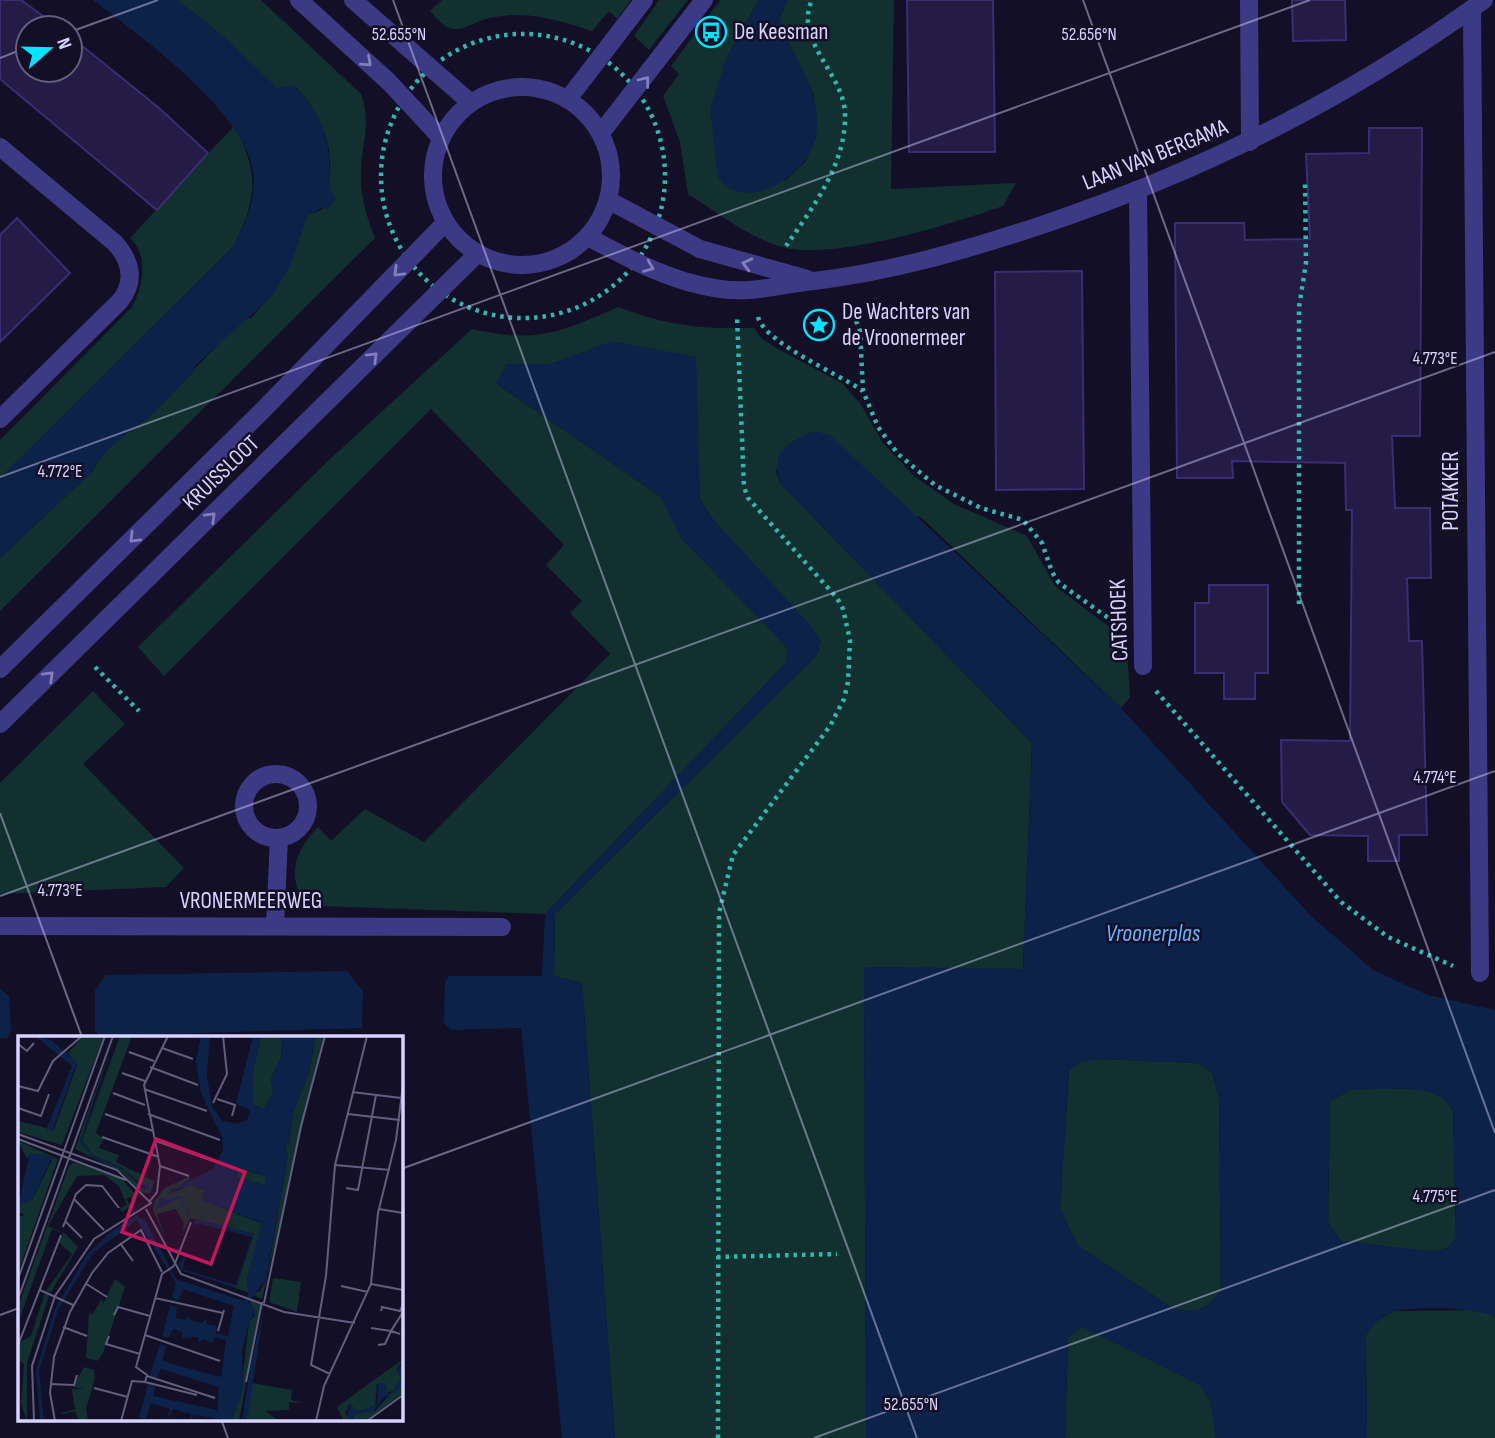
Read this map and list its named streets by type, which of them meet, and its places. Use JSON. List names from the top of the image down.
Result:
{
  "streets": {
    "street": [
      "LAAN VAN BERGAMA",
      "KRUISSLOOT",
      "POTAKKER",
      "CATSHOEK",
      "VRONERMEERWEG"
    ]
  },
  "crossings": [
    ["LAAN VAN BERGAMA", "KRUISSLOOT"],
    ["LAAN VAN BERGAMA", "POTAKKER"],
    ["LAAN VAN BERGAMA", "CATSHOEK"],
    ["POTAKKER", "CATSHOEK"]
  ],
  "water": ["Vroonerplas"],
  "places": {
    "bus stop": ["De Keesman"],
    "place": ["De Wachters van de Vroonermeer"]
  },
  "north": "right",
  "coordinates": [
    "52.655°N",
    "52.656°N",
    "4.773°E",
    "4.772°E",
    "4.774°E",
    "4.775°E"
  ]
}
